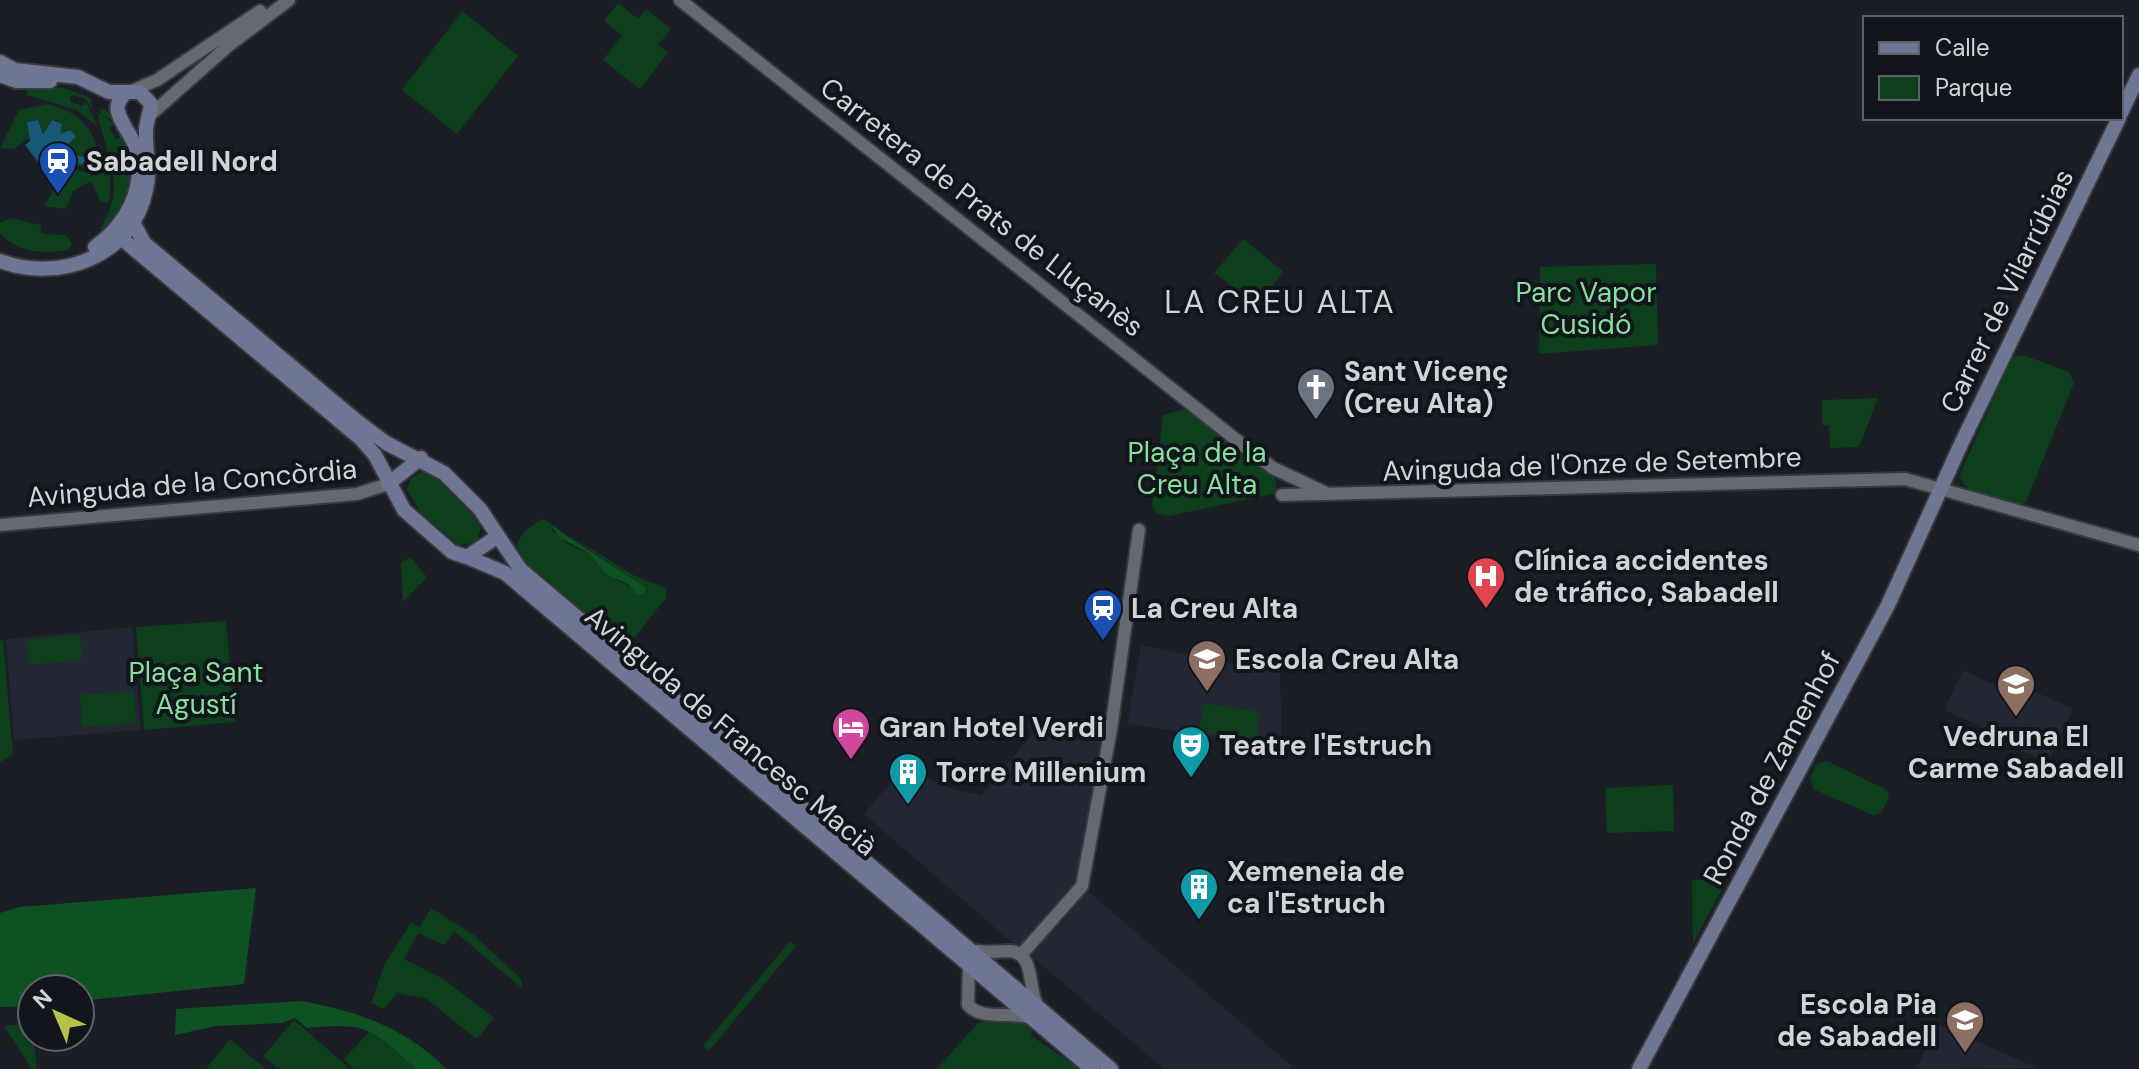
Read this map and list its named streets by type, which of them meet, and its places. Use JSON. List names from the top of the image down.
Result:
{
  "streets": {
    "main road": ["Carrer de Vilarrúbias", "Avinguda de Francesc Macià", "Ronda de Zamenhof"],
    "street": ["Carretera de Prats de Lluçanès", "Avinguda de l'Onze de Setembre", "Avinguda de la Concòrdia"]
  },
  "crossings": [
    ["Carretera de Prats de Lluçanès", "Avinguda de l'Onze de Setembre"],
    ["Carrer de Vilarrúbias", "Avinguda de l'Onze de Setembre"],
    ["Carrer de Vilarrúbias", "Ronda de Zamenhof"],
    ["Avinguda de l'Onze de Setembre", "Ronda de Zamenhof"],
    ["Avinguda de la Concòrdia", "Avinguda de Francesc Macià"]
  ],
  "districts": ["LA CREU ALTA"],
  "parks": ["Parc Vapor Cusidó", "Plaça de la Creu Alta", "Plaça Sant Agustí"],
  "places": {
    "station": ["Sabadell Nord", "La Creu Alta"],
    "church": ["Sant Vicenç (Creu Alta)"],
    "hospital": ["Clínica accidentes de tráfico, Sabadell"],
    "school or university": ["Escola Creu Alta", "Vedruna El Carme Sabadell", "Escola Pia de Sabadell"],
    "hotel": ["Gran Hotel Verdi"],
    "theatre": ["Teatre l'Estruch"],
    "building": ["Torre Millenium", "Xemeneia de ca l'Estruch"]
  },
  "legend": ["Calle", "Parque"],
  "north": "top left"
}
